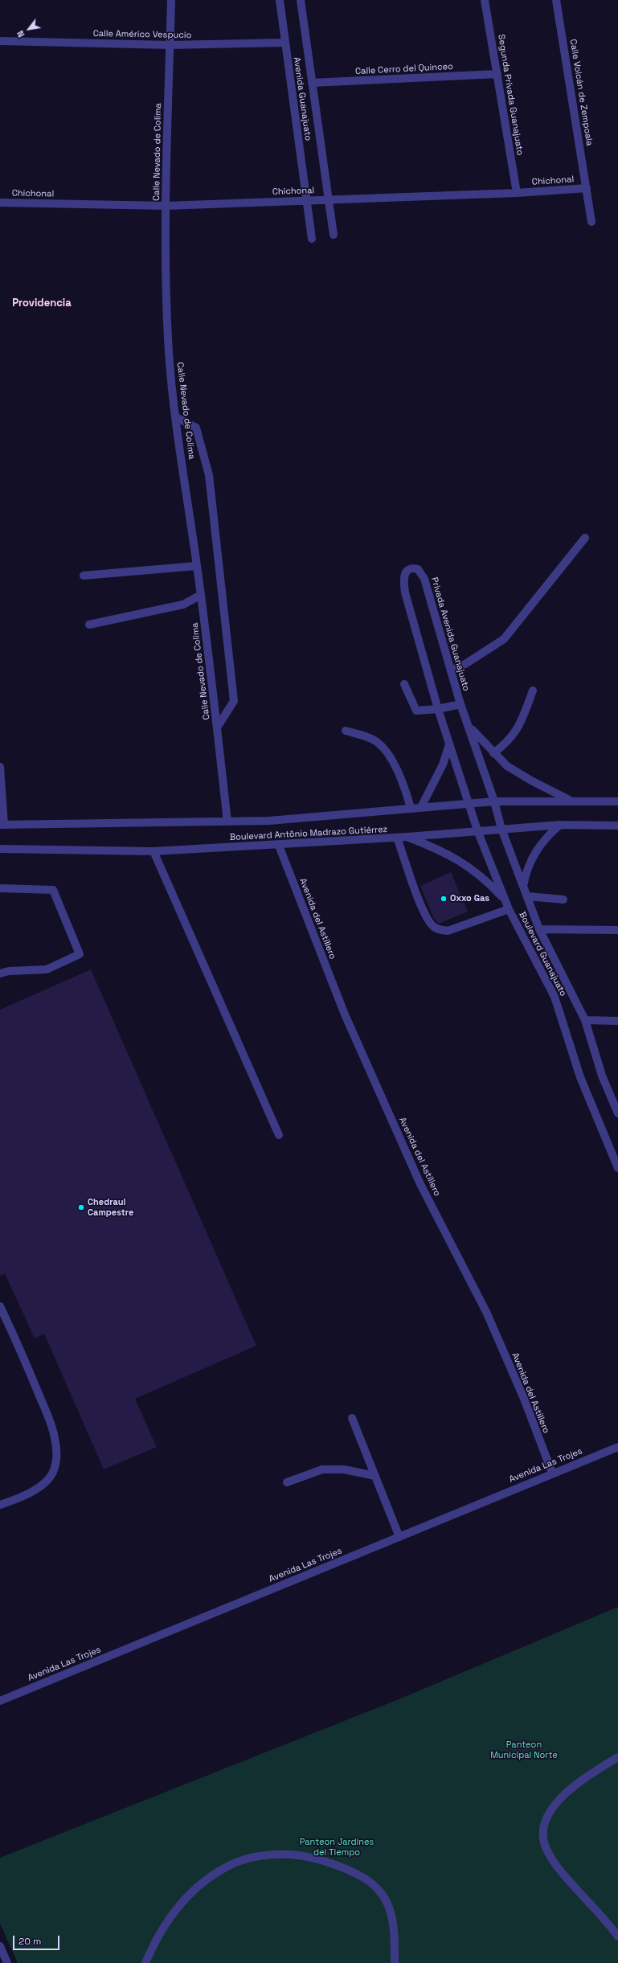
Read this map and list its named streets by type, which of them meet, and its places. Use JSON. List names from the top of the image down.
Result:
{
  "streets": {
    "street": [
      "Calle Américo Vespucio",
      "Calle Cerro del Quinceo",
      "Calle Volcán de Zempoala",
      "Segunda Privada Guanajuato",
      "Avenida Guanajuato",
      "Calle Nevado de Colima",
      "Chichonal",
      "Privada Avenida Guanajuato",
      "Boulevard Antônio Madrazo Gutiérrez",
      "Avenida del Astillero",
      "Boulevard Guanajuato",
      "Avenida Las Trojes"
    ]
  },
  "crossings": [
    ["Calle Américo Vespucio", "Avenida Guanajuato"],
    ["Calle Américo Vespucio", "Calle Nevado de Colima"],
    ["Calle Cerro del Quinceo", "Segunda Privada Guanajuato"],
    ["Calle Cerro del Quinceo", "Avenida Guanajuato"],
    ["Calle Volcán de Zempoala", "Chichonal"],
    ["Segunda Privada Guanajuato", "Chichonal"],
    ["Avenida Guanajuato", "Chichonal"],
    ["Calle Nevado de Colima", "Chichonal"],
    ["Calle Nevado de Colima", "Boulevard Antônio Madrazo Gutiérrez"],
    ["Privada Avenida Guanajuato", "Boulevard Antônio Madrazo Gutiérrez"],
    ["Privada Avenida Guanajuato", "Boulevard Guanajuato"],
    ["Boulevard Antônio Madrazo Gutiérrez", "Avenida del Astillero"],
    ["Boulevard Antônio Madrazo Gutiérrez", "Boulevard Guanajuato"],
    ["Avenida del Astillero", "Avenida Las Trojes"]
  ],
  "districts": ["Providencia"],
  "parks": ["Panteon Municipal Norte", "Panteon Jardines del Tiempo"],
  "places": ["Oxxo Gas", "Chedraui Campestre"],
  "scale_bar": "20 m",
  "north": "bottom left"
}
